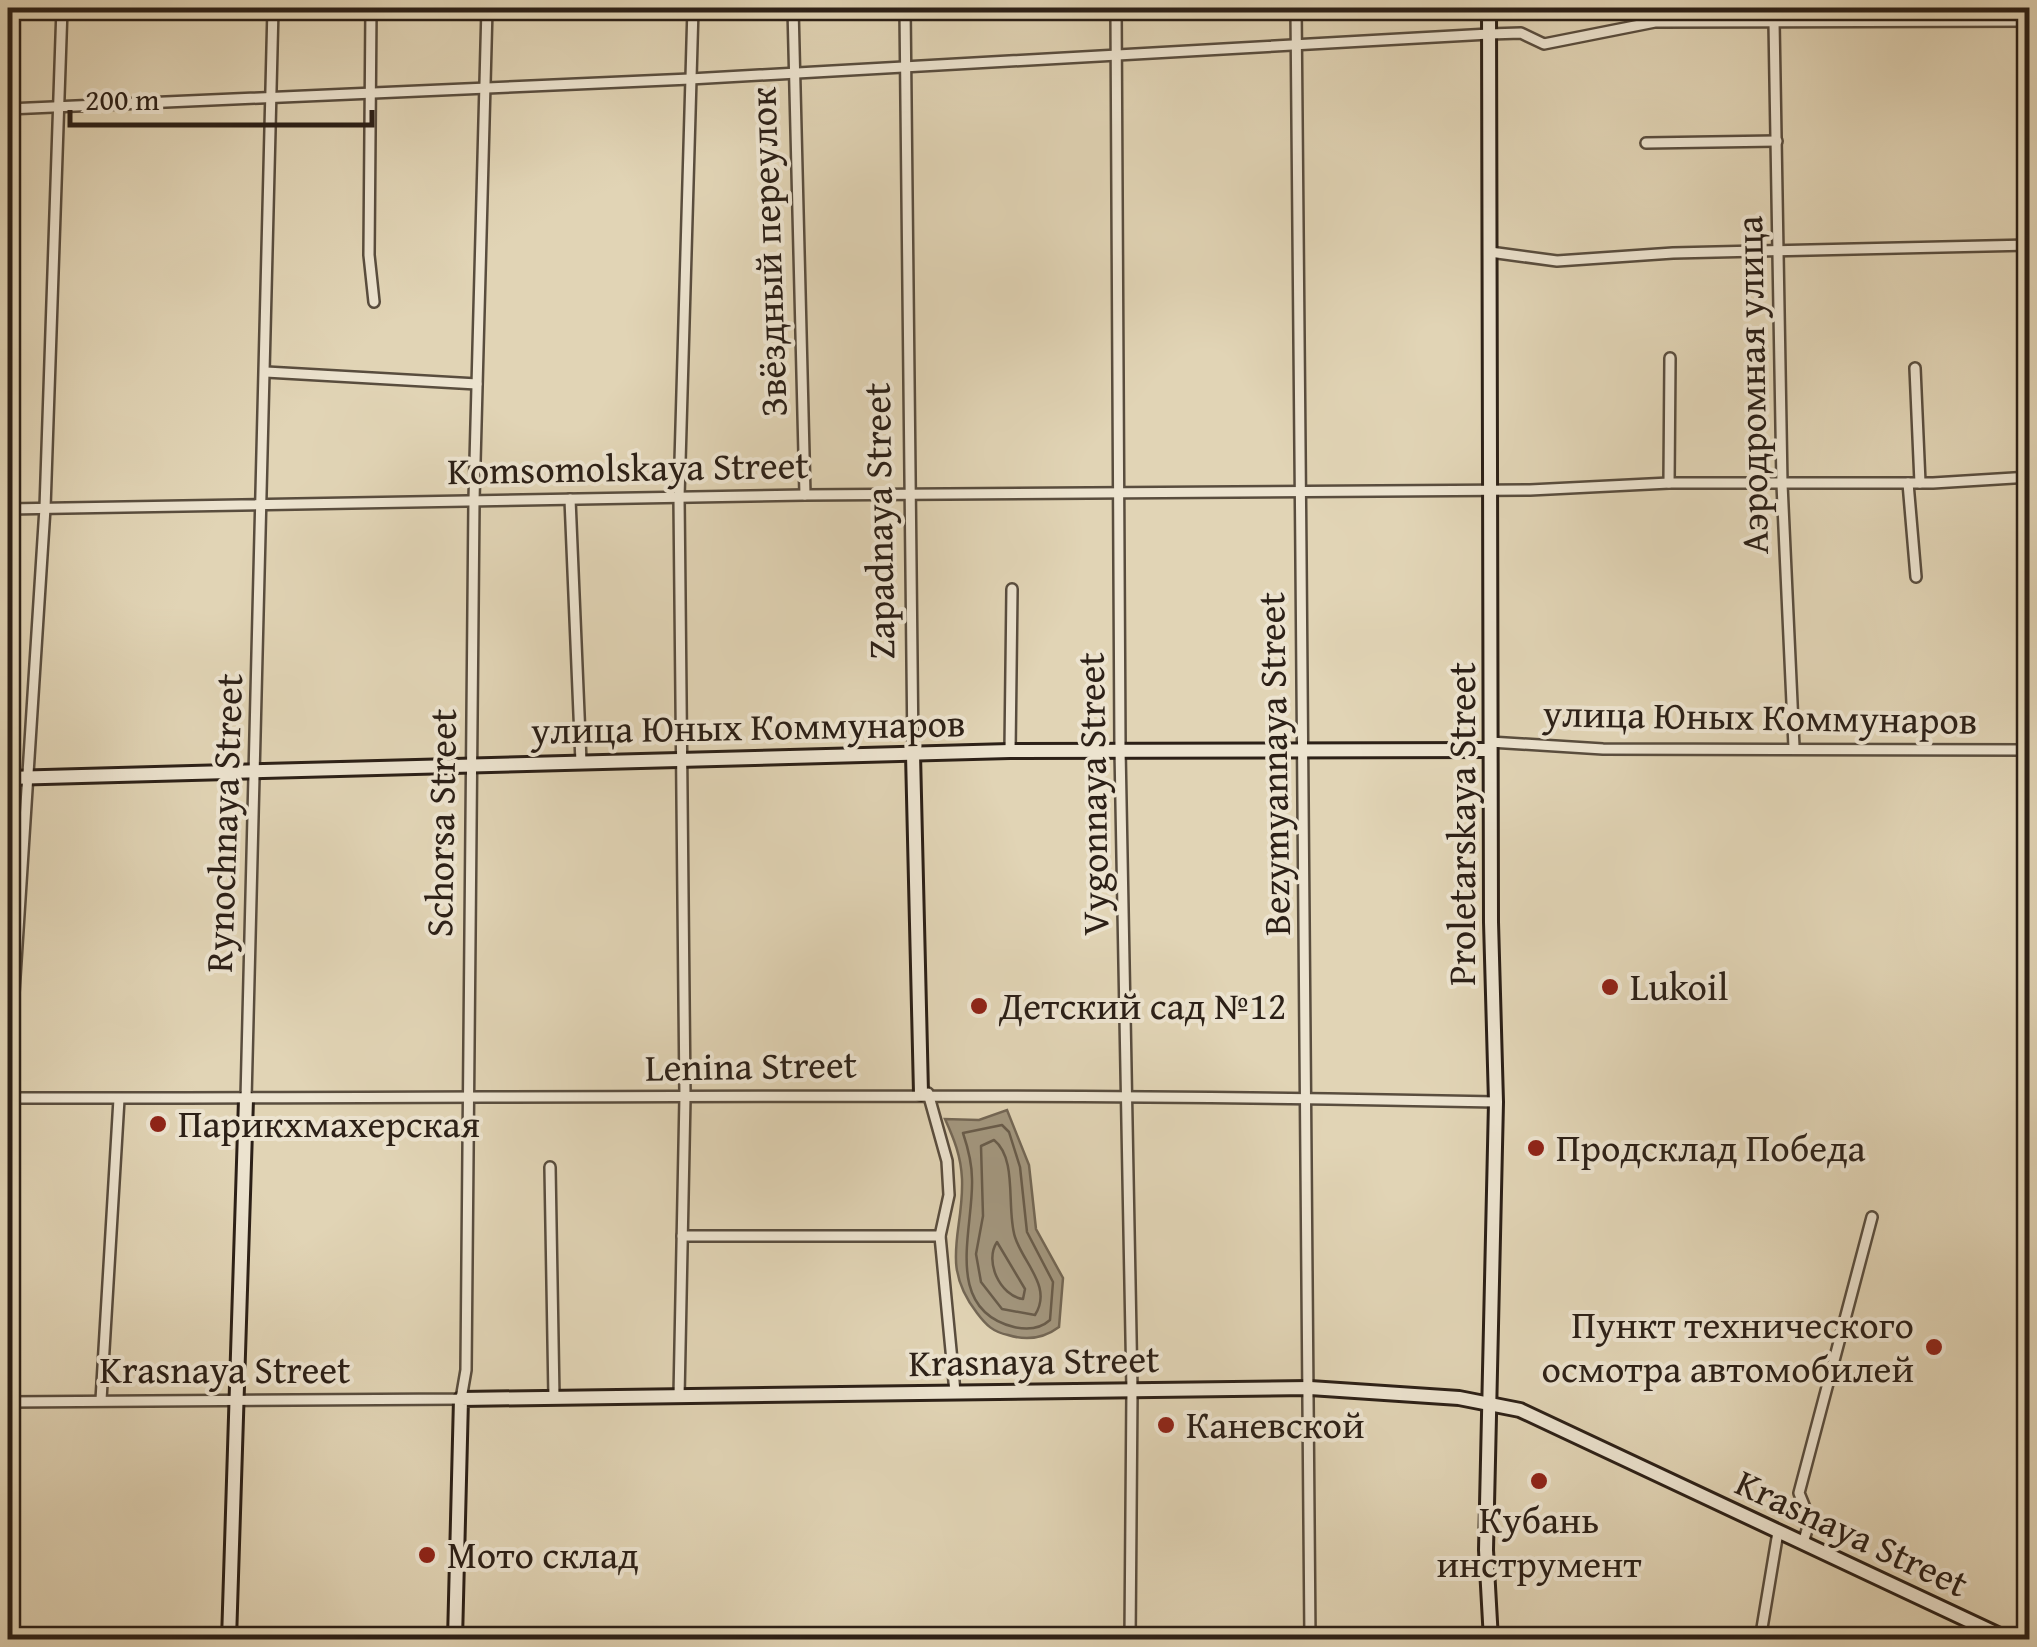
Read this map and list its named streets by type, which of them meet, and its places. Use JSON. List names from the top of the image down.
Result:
{
  "streets": {
    "street": [
      "Звёздный переулок",
      "Аэродромная улица",
      "Komsomolskaya Street",
      "Zapadnaya Street",
      "улица Юных Коммунаров",
      "Bezymyannaya Street",
      "Vygonnaya Street",
      "Rynochnaya Street",
      "Schorsa Street",
      "Proletarskaya Street",
      "Lenina Street",
      "Krasnaya Street"
    ]
  },
  "crossings": [
    ["Звёздный переулок", "Komsomolskaya Street"],
    ["Аэродромная улица", "Komsomolskaya Street"],
    ["Аэродромная улица", "улица Юных Коммунаров"],
    ["Komsomolskaya Street", "Zapadnaya Street"],
    ["Komsomolskaya Street", "Bezymyannaya Street"],
    ["Komsomolskaya Street", "Vygonnaya Street"],
    ["Komsomolskaya Street", "Rynochnaya Street"],
    ["Komsomolskaya Street", "Schorsa Street"],
    ["Komsomolskaya Street", "Proletarskaya Street"],
    ["Zapadnaya Street", "улица Юных Коммунаров"],
    ["Zapadnaya Street", "Lenina Street"],
    ["улица Юных Коммунаров", "Bezymyannaya Street"],
    ["улица Юных Коммунаров", "Vygonnaya Street"],
    ["улица Юных Коммунаров", "Rynochnaya Street"],
    ["улица Юных Коммунаров", "Schorsa Street"],
    ["улица Юных Коммунаров", "Proletarskaya Street"],
    ["Bezymyannaya Street", "Lenina Street"],
    ["Bezymyannaya Street", "Krasnaya Street"],
    ["Vygonnaya Street", "Lenina Street"],
    ["Vygonnaya Street", "Krasnaya Street"],
    ["Rynochnaya Street", "Lenina Street"],
    ["Rynochnaya Street", "Krasnaya Street"],
    ["Schorsa Street", "Lenina Street"],
    ["Schorsa Street", "Krasnaya Street"],
    ["Proletarskaya Street", "Lenina Street"],
    ["Proletarskaya Street", "Krasnaya Street"]
  ],
  "places": [
    "Lukoil",
    "Детский сад №12",
    "Парикхмахерская",
    "Продсклад Победа",
    "Пункт технического осмотра автомобилей",
    "Каневской",
    "Кубань инструмент",
    "Мото склад"
  ],
  "scale_bar": "200 m"
}
